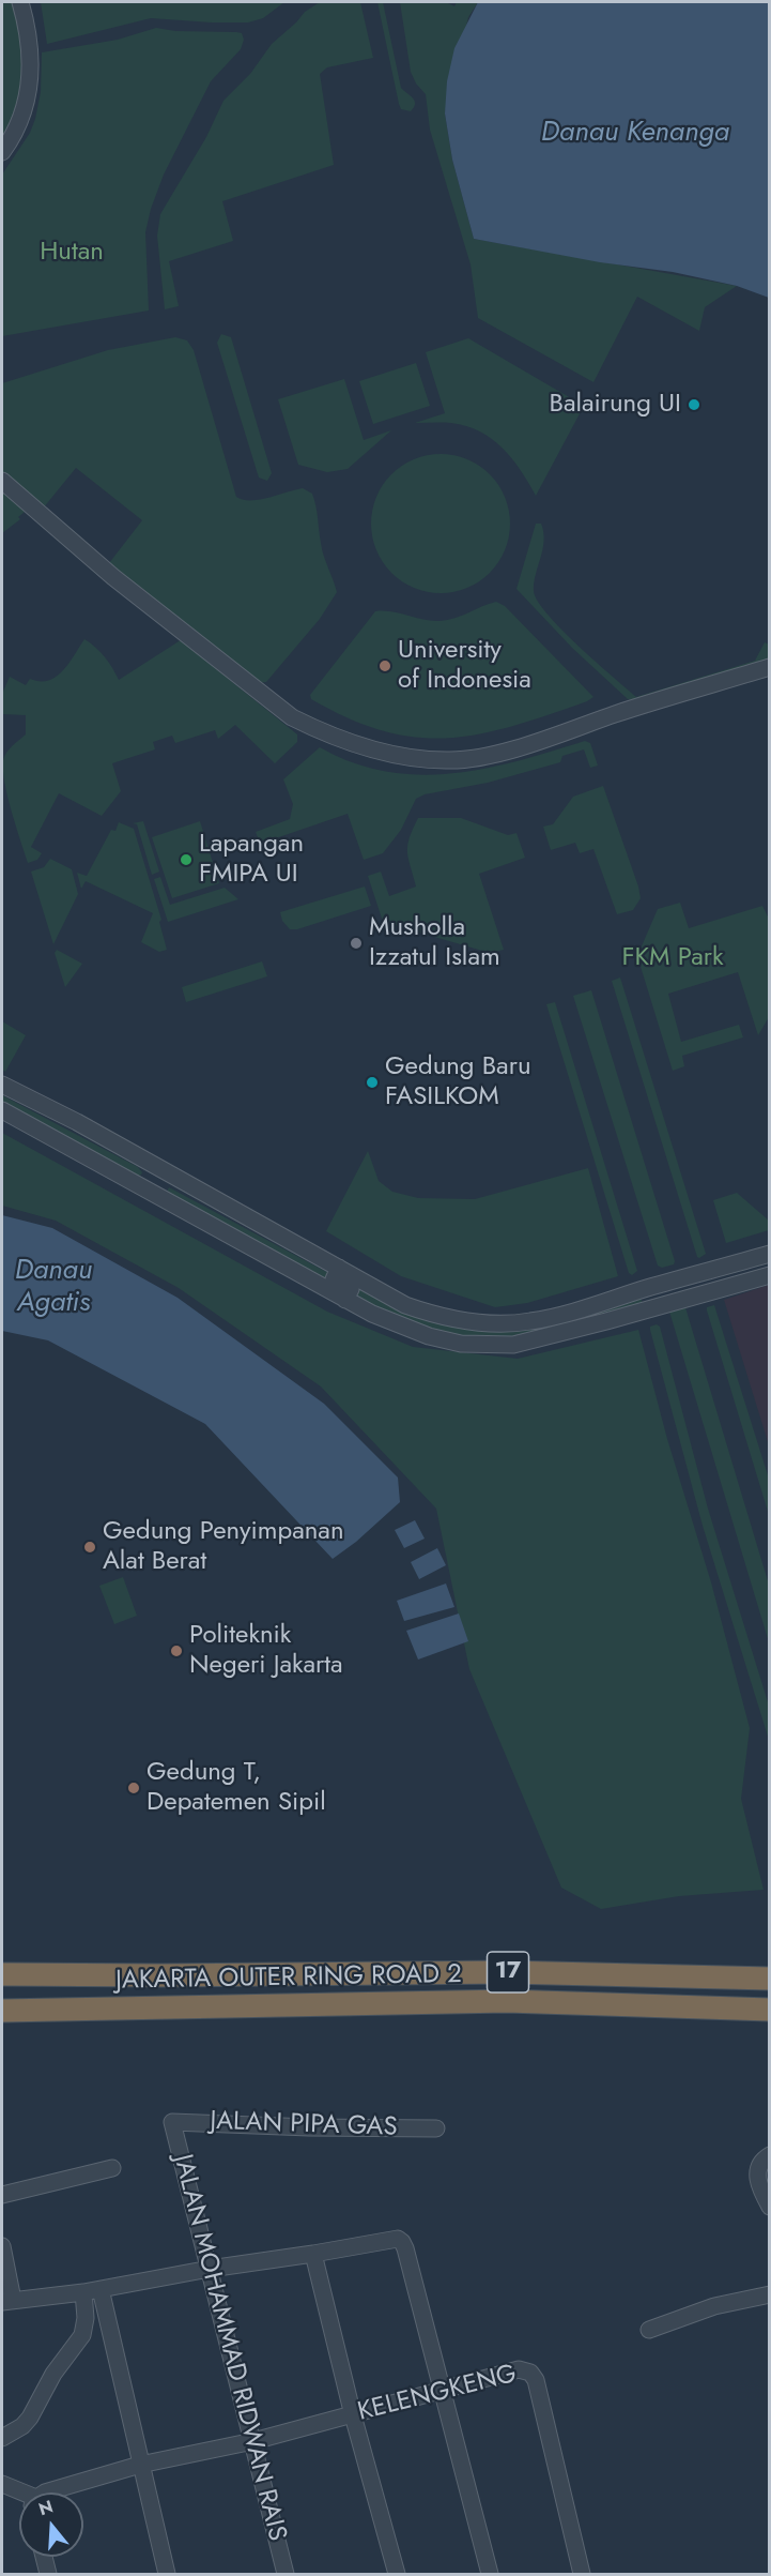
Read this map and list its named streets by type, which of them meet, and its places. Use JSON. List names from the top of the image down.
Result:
{
  "streets": {
    "highway": ["17", "JAKARTA OUTER RING ROAD 2"],
    "street": ["JALAN PIPA GAS", "JALAN MOHAMMAD RIDWAN RAIS", "KELENGKENG"]
  },
  "crossings": [
    ["JALAN PIPA GAS", "JALAN MOHAMMAD RIDWAN RAIS"],
    ["JALAN MOHAMMAD RIDWAN RAIS", "KELENGKENG"]
  ],
  "water": ["Danau Kenanga", "Danau Agatis"],
  "parks": ["Hutan", "FKM Park"],
  "places": [
    "Balairung UI",
    "University of Indonesia",
    "Lapangan FMIPA UI",
    "Musholla Izzatul Islam",
    "Gedung Baru FASILKOM",
    "Gedung Penyimpanan Alat Berat",
    "Politeknik Negeri Jakarta",
    "Gedung T, Depatemen Sipil"
  ],
  "north": "top"
}
